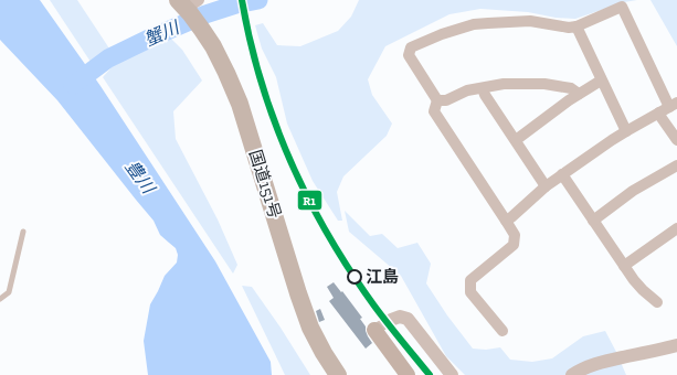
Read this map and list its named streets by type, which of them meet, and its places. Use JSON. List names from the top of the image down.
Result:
{
  "streets": {
    "highway": ["国道151号"]
  },
  "water": ["蟹川", "豊川"],
  "places": ["江島"],
  "lines": ["transit line R1"]
}
